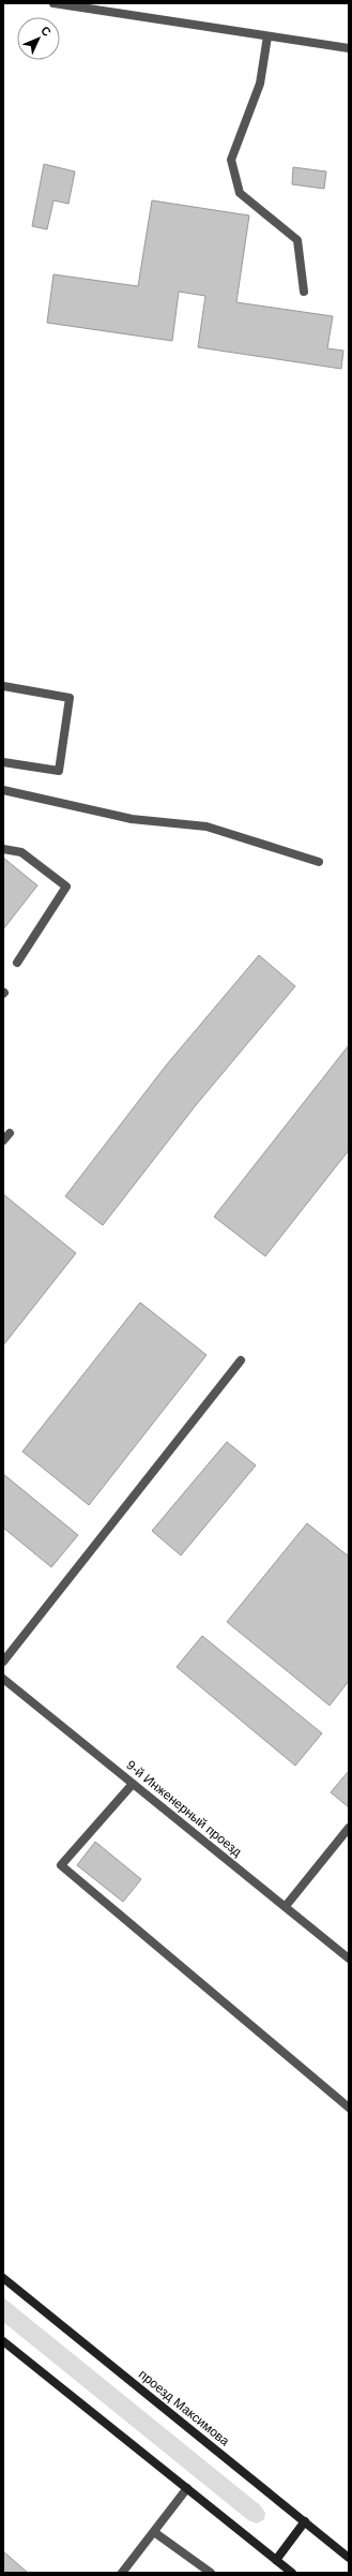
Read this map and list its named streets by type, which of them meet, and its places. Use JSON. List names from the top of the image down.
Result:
{
  "streets": {
    "main road": ["проезд Максимова"],
    "street": ["9-й Инженерный проезд"]
  },
  "north": "top right"
}
